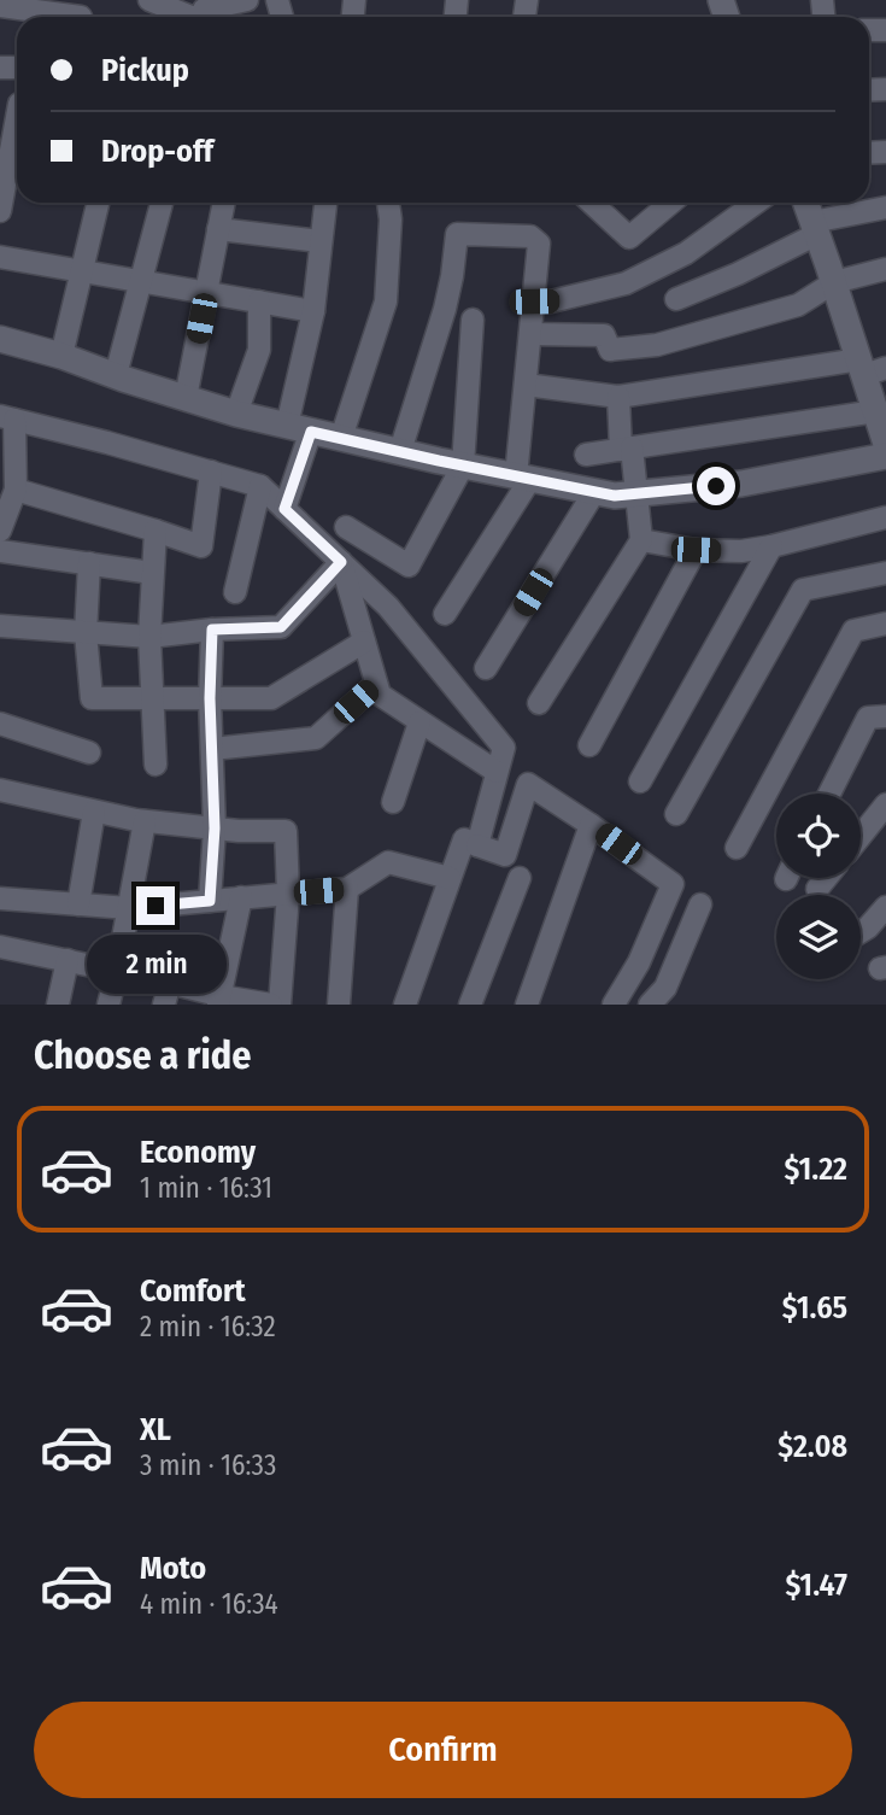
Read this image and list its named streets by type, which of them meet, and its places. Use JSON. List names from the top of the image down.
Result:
{
  "page": {
    "banner": ["Pickup", "Drop-off"],
    "bubble": "2 min",
    "heading": "Choose a ride",
    "list": [
      {
        "name": "Economy",
        "note": "1 min · 16:31",
        "value": "$1.22"
      },
      {
        "name": "Comfort",
        "note": "2 min · 16:32",
        "value": "$1.65"
      },
      {
        "name": "XL",
        "note": "3 min · 16:33",
        "value": "$2.08"
      },
      {
        "name": "Moto",
        "note": "4 min · 16:34",
        "value": "$1.47"
      }
    ],
    "buttons": "Confirm"
  }
}
